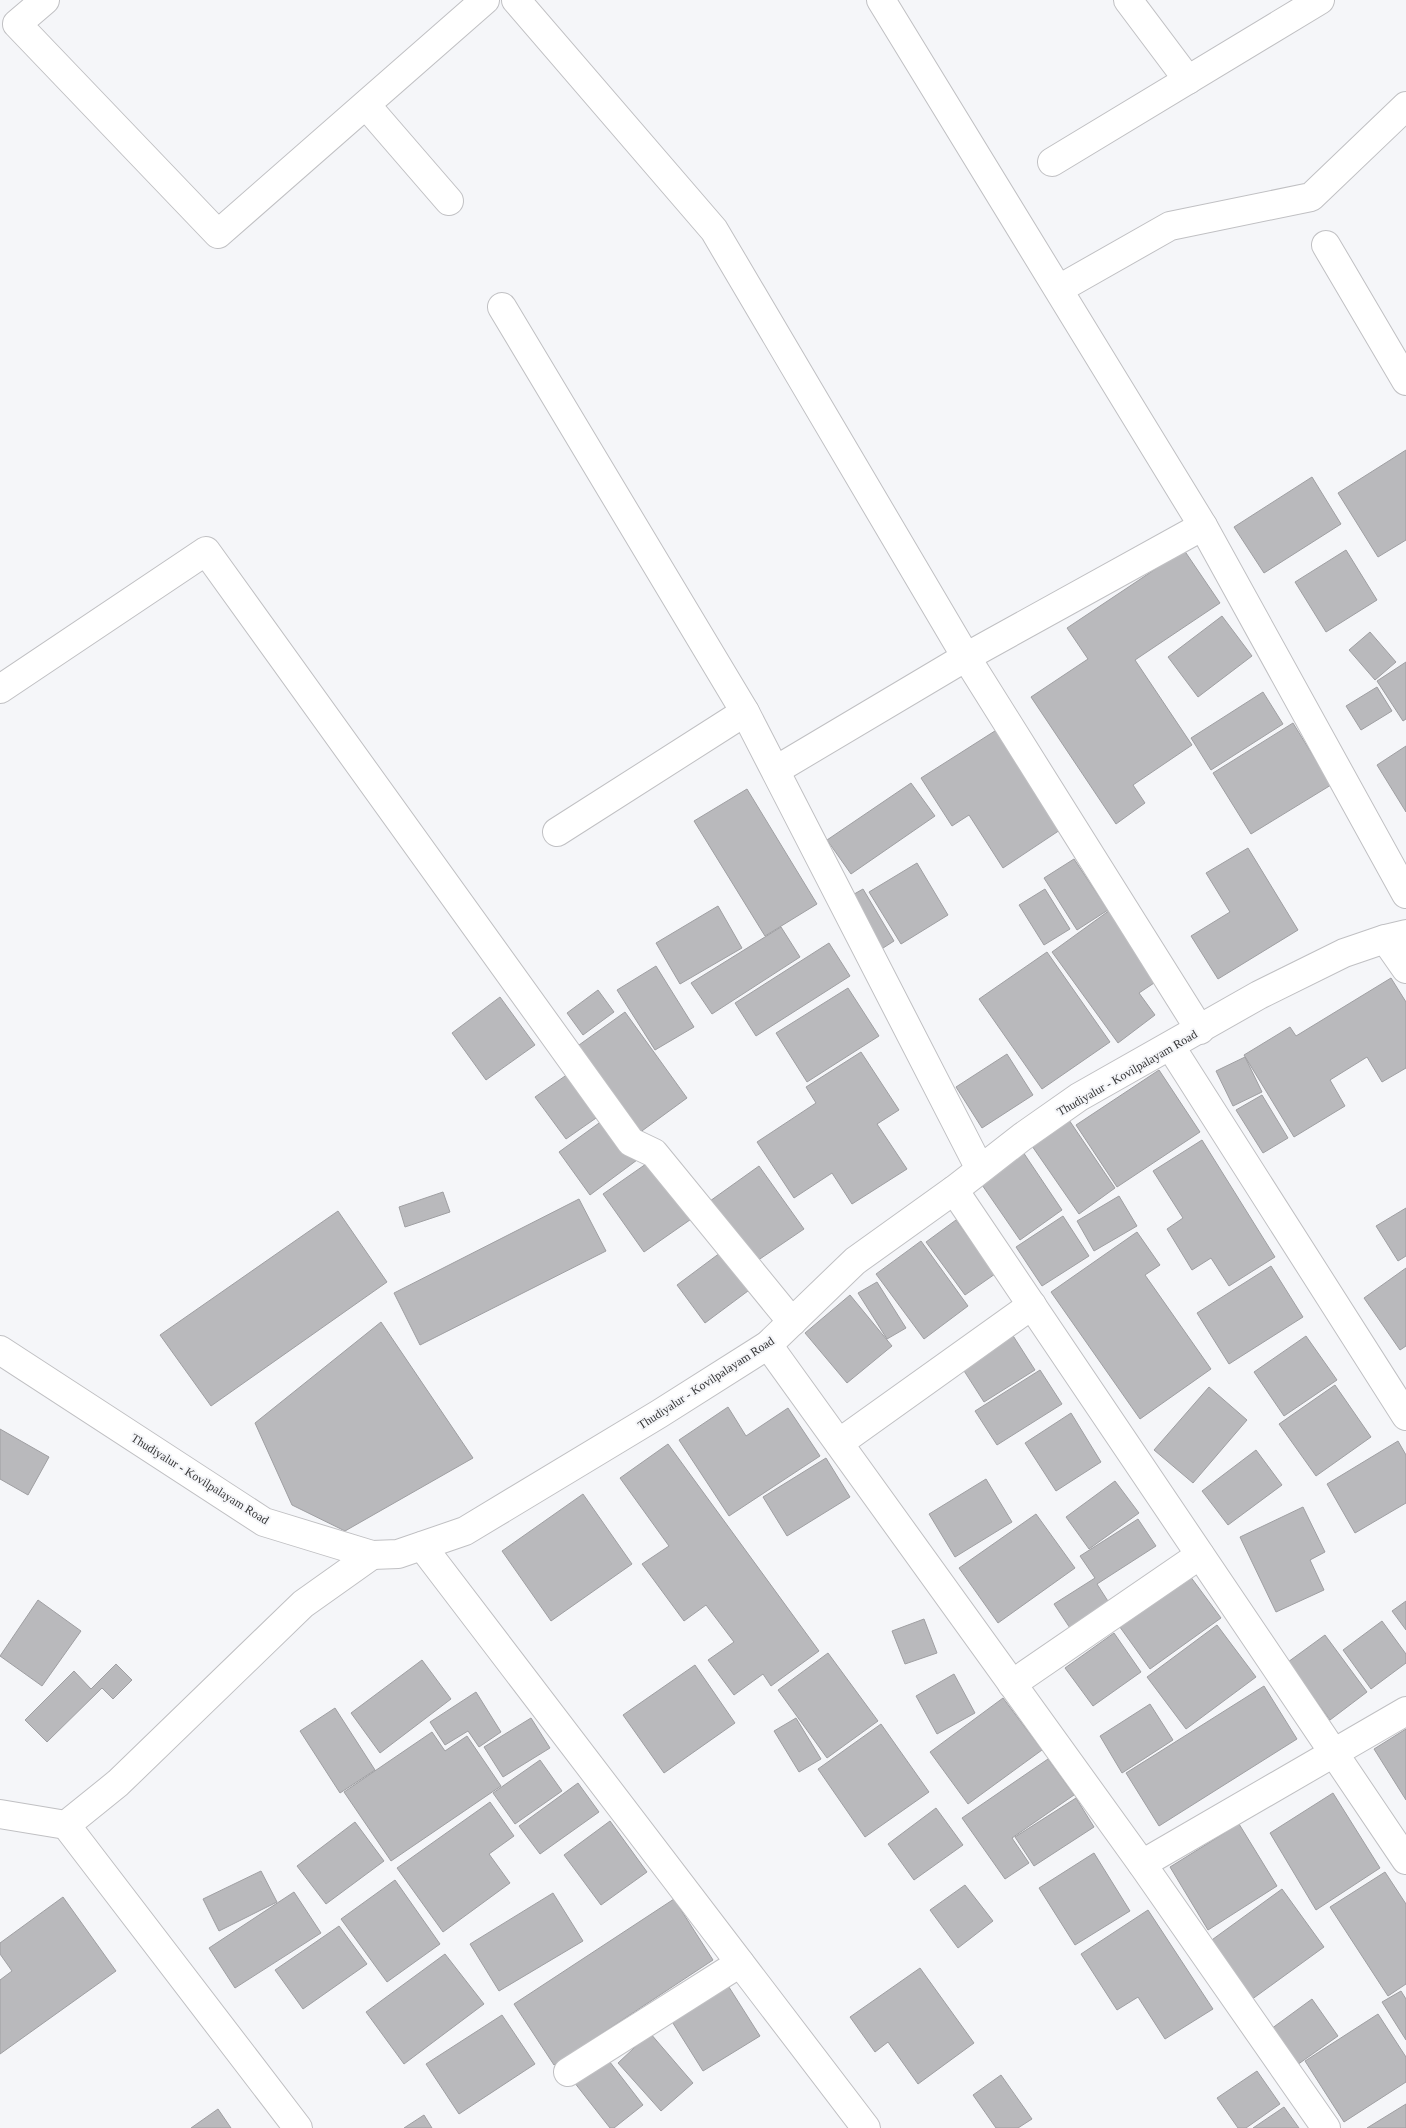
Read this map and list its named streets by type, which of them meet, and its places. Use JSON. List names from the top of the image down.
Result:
{
  "streets": {
    "street": ["Thudiyalur - Kovilpalayam Road"]
  }
}
